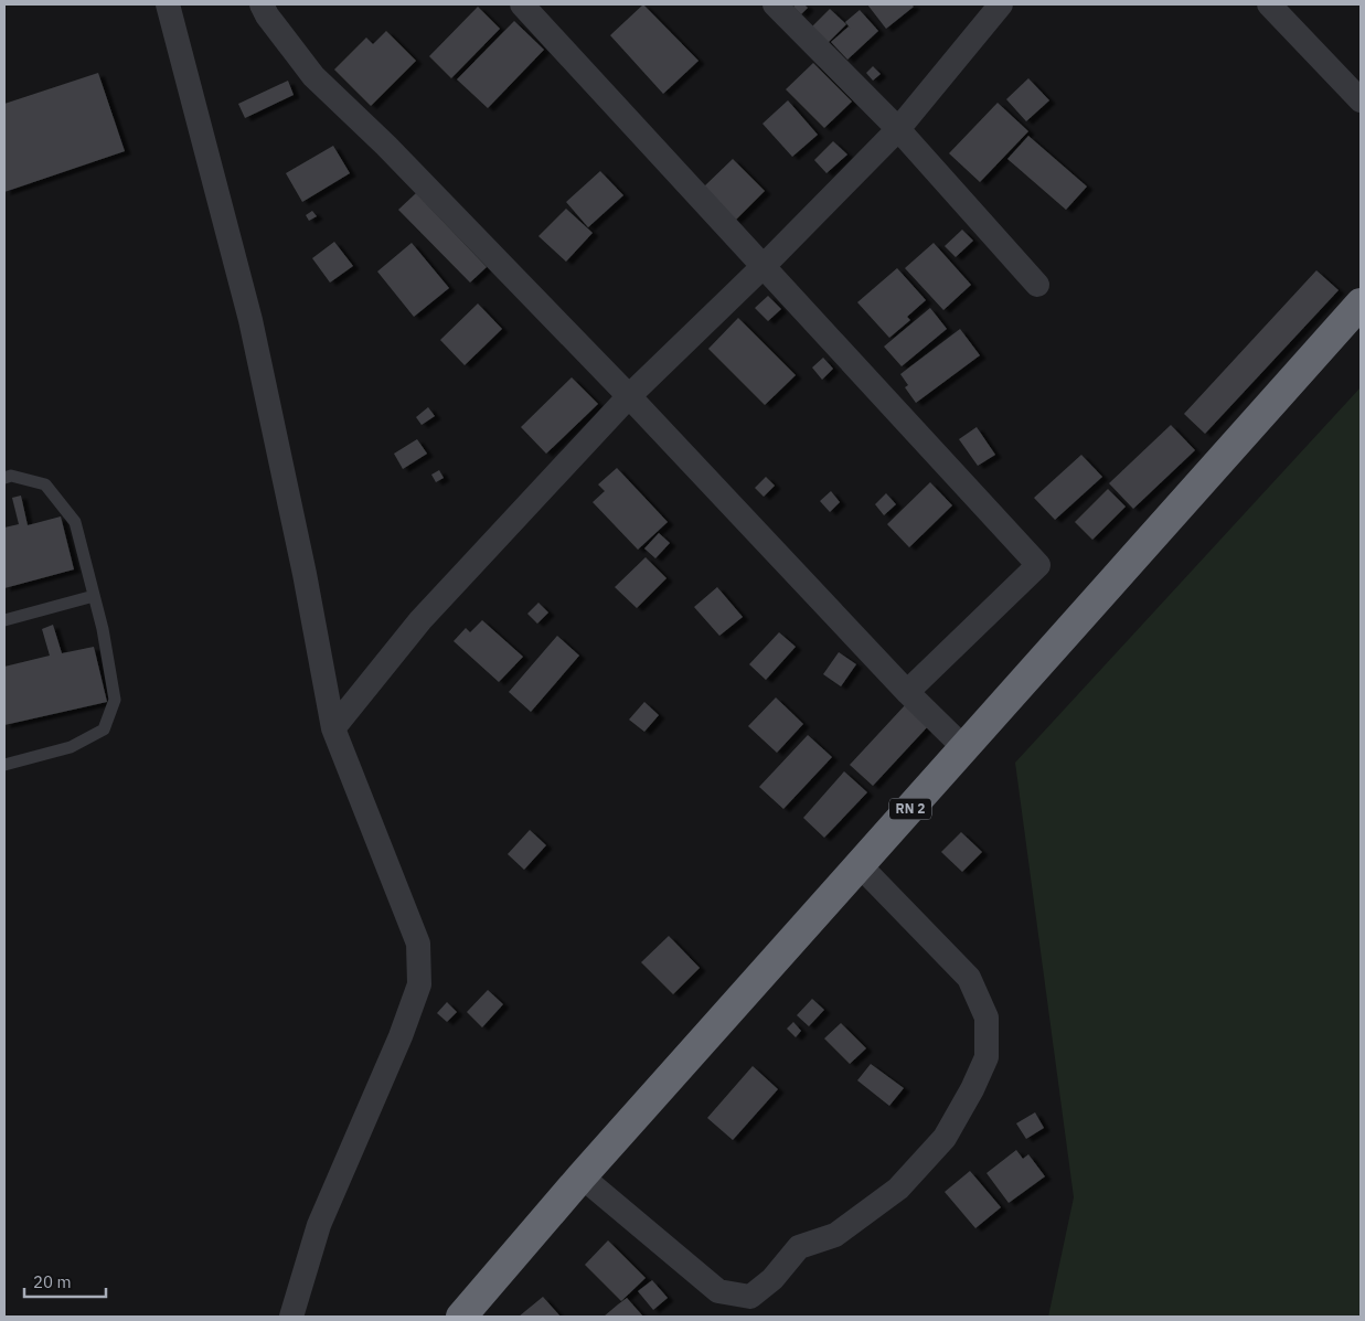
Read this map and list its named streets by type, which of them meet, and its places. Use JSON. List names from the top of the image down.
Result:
{
  "streets": {
    "highway": ["RN 2"]
  },
  "scale_bar": "20 m"
}
